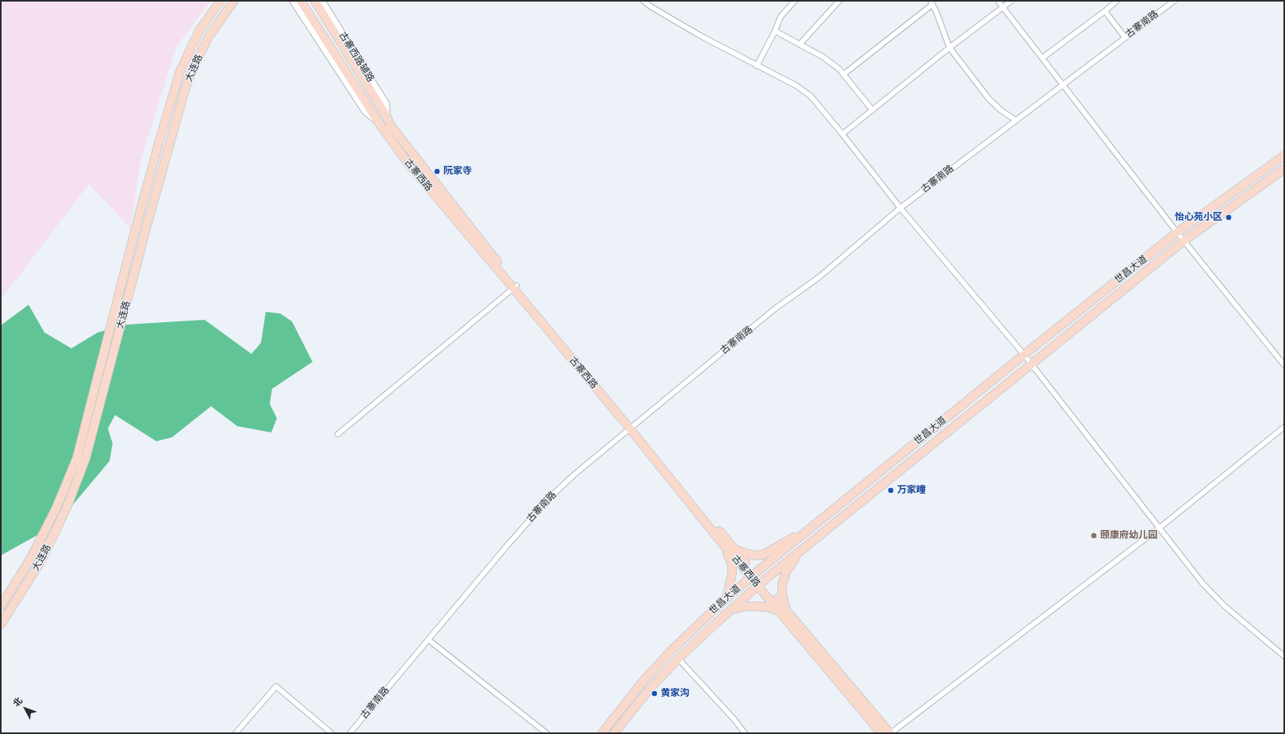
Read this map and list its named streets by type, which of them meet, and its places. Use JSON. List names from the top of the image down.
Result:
{
  "streets": {
    "main road": [
      "古寨西路辅路",
      "大连路",
      "古寨西路",
      "世昌大道"
    ],
    "street": ["古寨南路"]
  },
  "crossings": [
    ["古寨南路", "古寨西路"],
    ["古寨西路辅路", "古寨西路"],
    ["古寨西路", "世昌大道"]
  ],
  "places": [
    "阮家寺",
    "怡心苑小区",
    "万家疃",
    "颐康府幼儿园",
    "黄家沟"
  ],
  "north": "top left"
}
